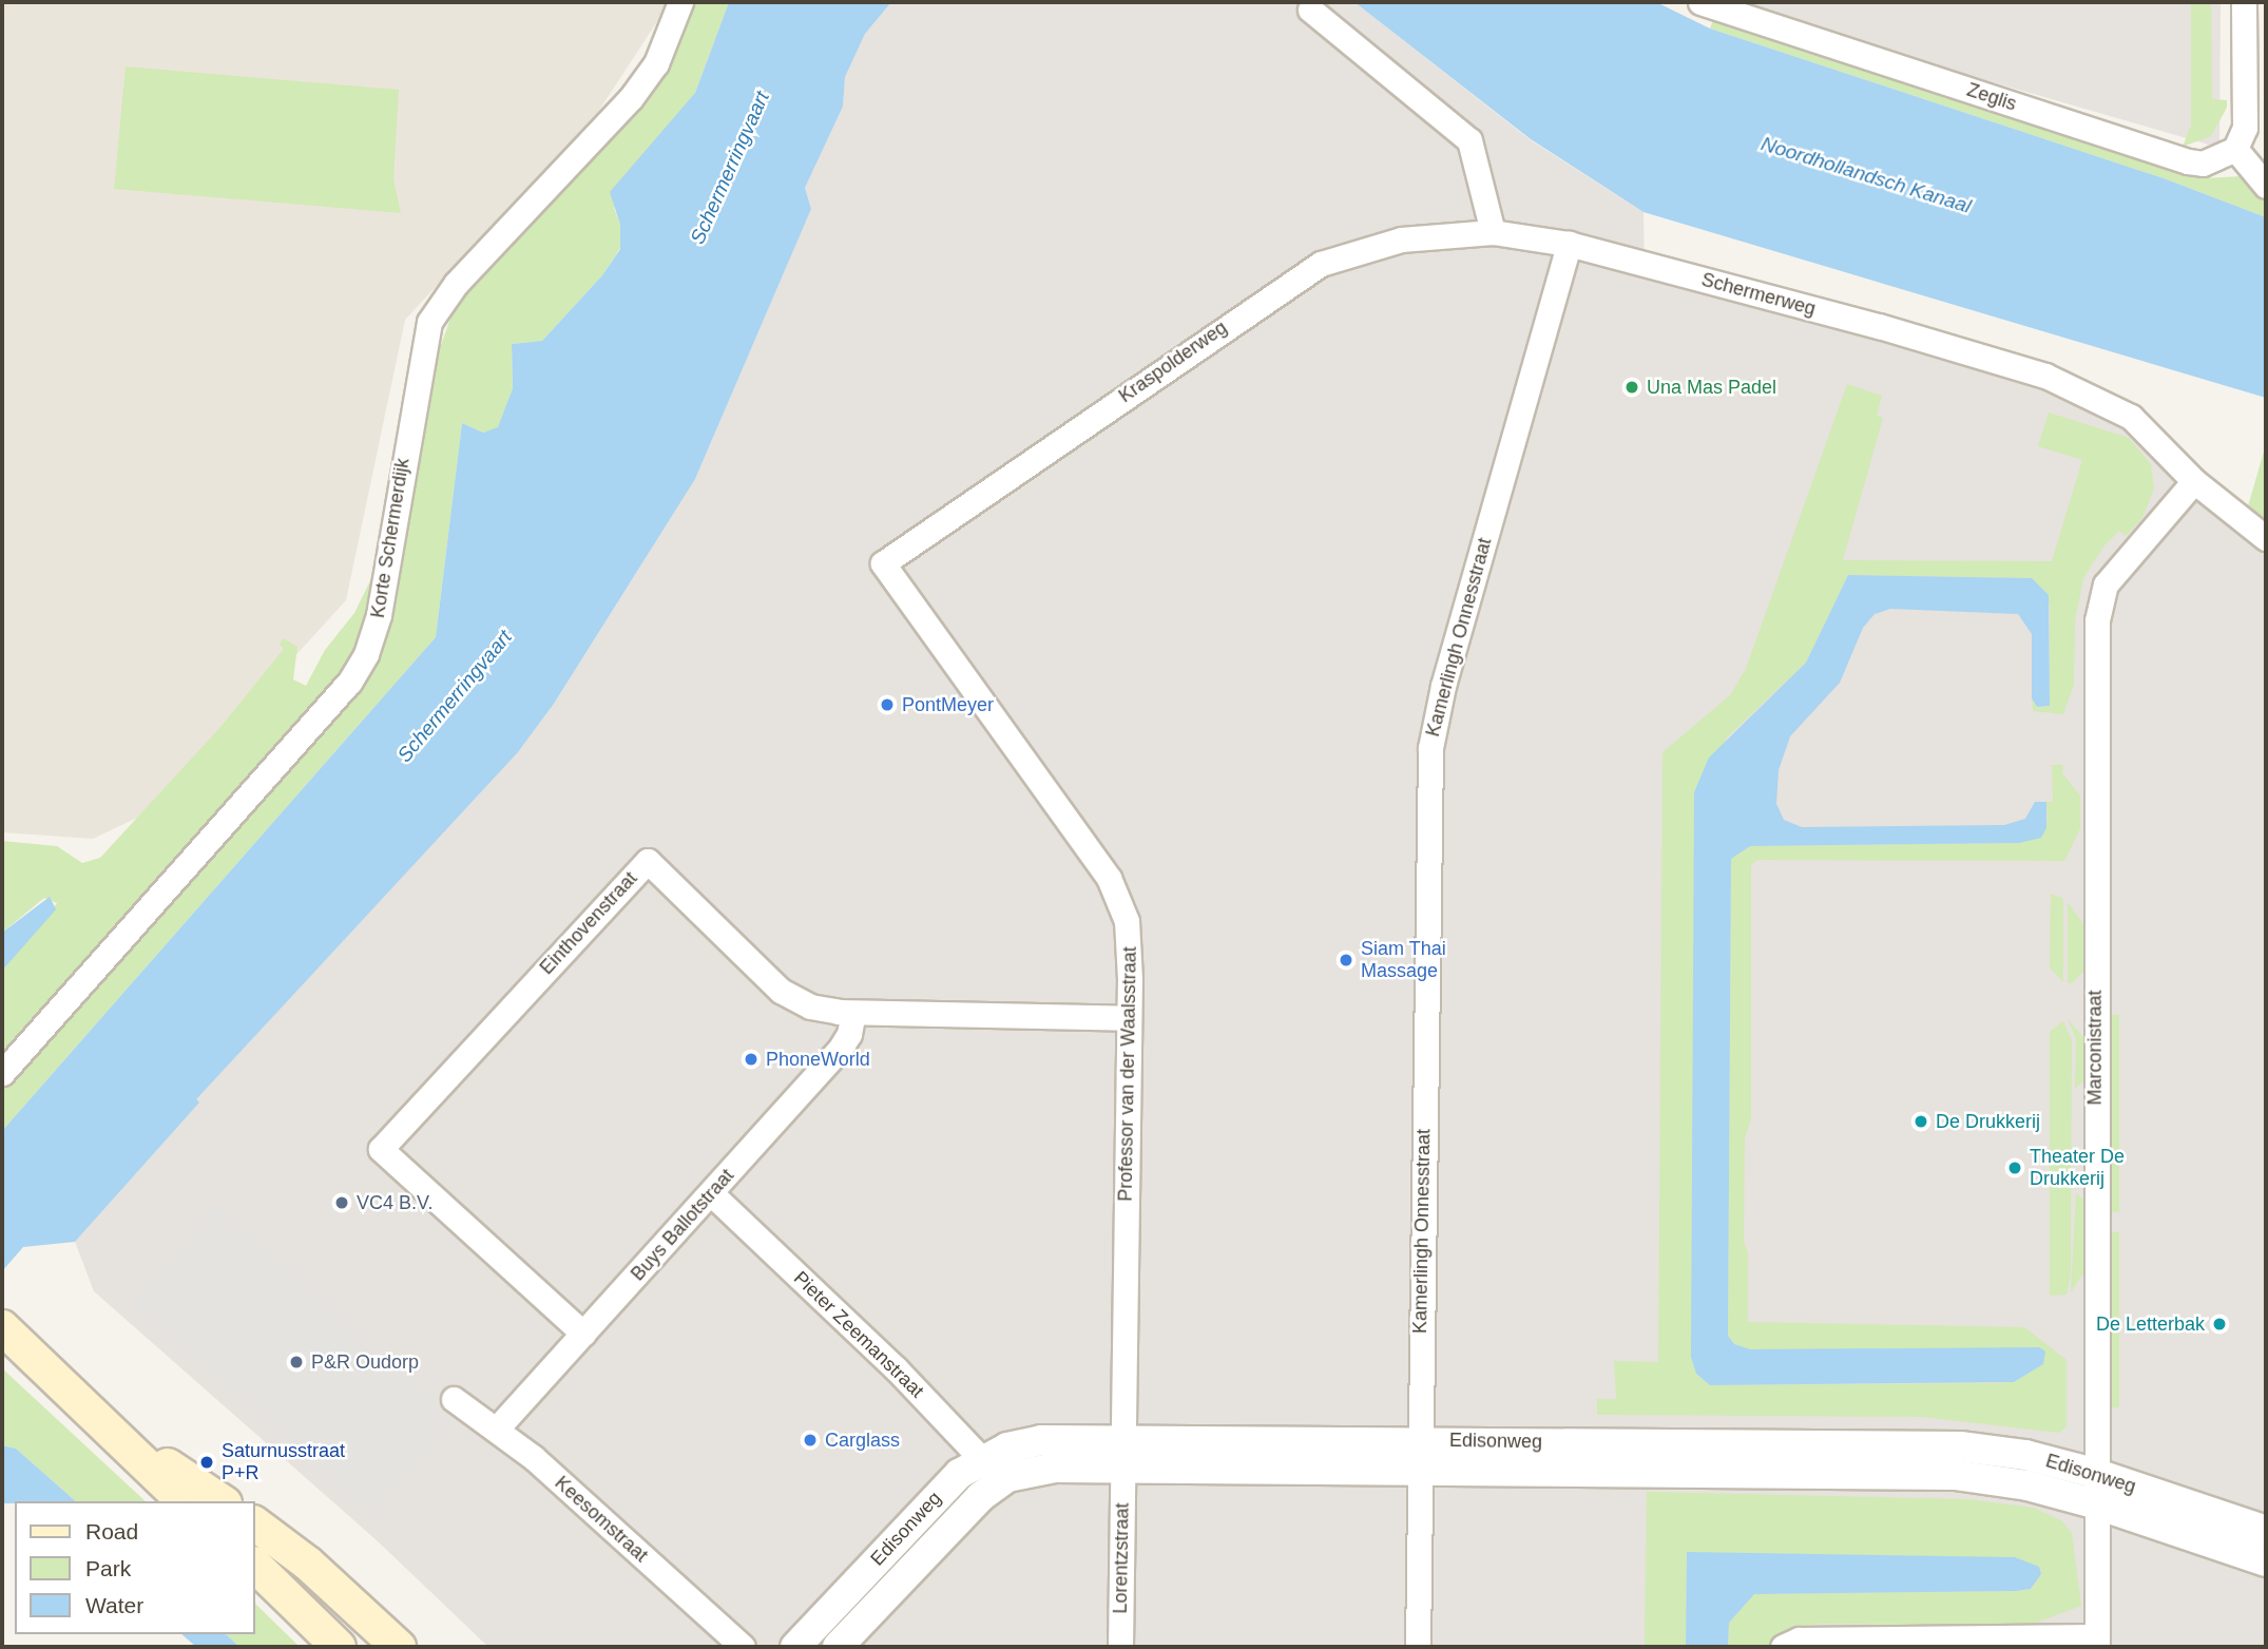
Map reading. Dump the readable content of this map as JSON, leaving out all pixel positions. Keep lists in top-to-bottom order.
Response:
{
  "streets": {
    "street": [
      "Zeglis",
      "Schermerweg",
      "Kraspolderweg",
      "Korte Schermerdijk",
      "Kamerlingh Onnesstraat",
      "Einthovenstraat",
      "Marconistraat",
      "Professor van der Waalsstraat",
      "Buys Ballotstraat",
      "Pieter Zeemanstraat",
      "Edisonweg",
      "Keesomstraat",
      "Lorentzstraat"
    ]
  },
  "crossings": [
    ["Schermerweg", "Kraspolderweg"],
    ["Schermerweg", "Kamerlingh Onnesstraat"],
    ["Schermerweg", "Marconistraat"],
    ["Kraspolderweg", "Professor van der Waalsstraat"],
    ["Kamerlingh Onnesstraat", "Edisonweg"],
    ["Einthovenstraat", "Professor van der Waalsstraat"],
    ["Einthovenstraat", "Buys Ballotstraat"],
    ["Marconistraat", "Edisonweg"],
    ["Professor van der Waalsstraat", "Edisonweg"],
    ["Professor van der Waalsstraat", "Lorentzstraat"],
    ["Buys Ballotstraat", "Pieter Zeemanstraat"],
    ["Buys Ballotstraat", "Keesomstraat"],
    ["Pieter Zeemanstraat", "Edisonweg"],
    ["Edisonweg", "Lorentzstraat"]
  ],
  "water": ["Schermerringvaart", "Noordhollandsch Kanaal"],
  "places": [
    "Una Mas Padel",
    "PontMeyer",
    "Siam Thai Massage",
    "PhoneWorld",
    "De Drukkerij",
    "Theater De Drukkerij",
    "VC4 B.V.",
    "De Letterbak",
    "P&R Oudorp",
    "Carglass",
    "Saturnusstraat P+R"
  ],
  "legend": ["Road", "Park", "Water"]
}
